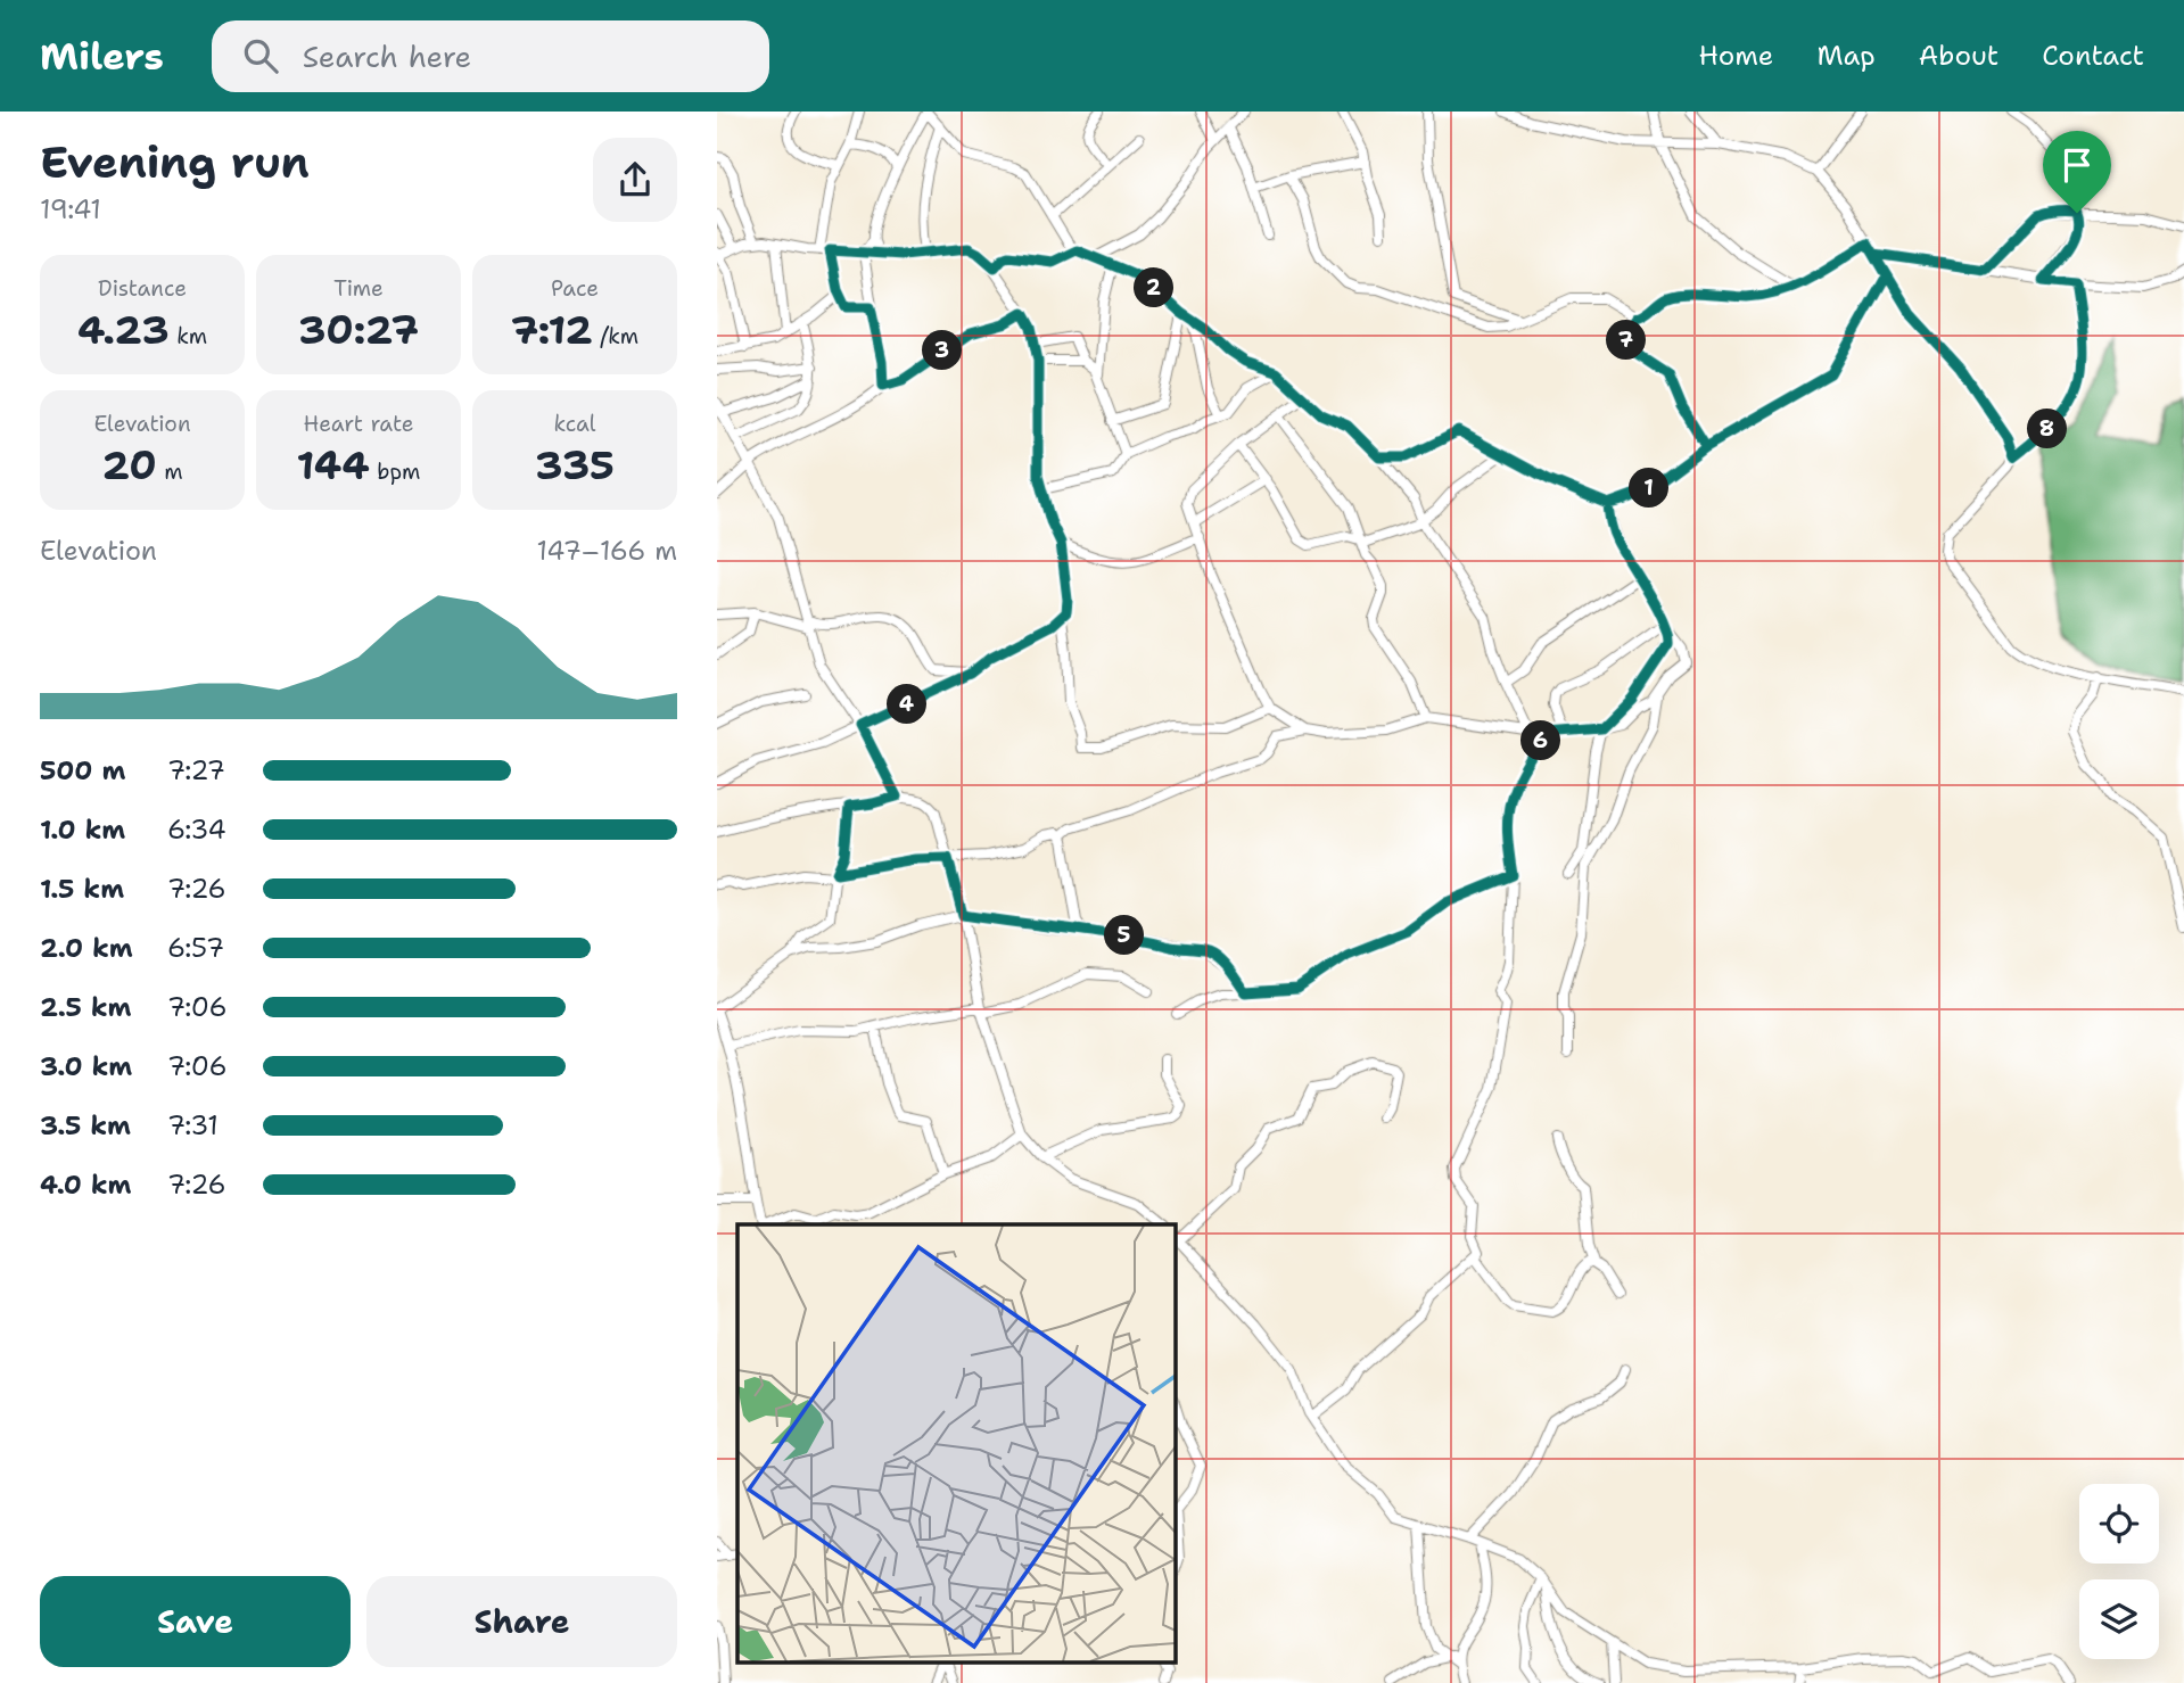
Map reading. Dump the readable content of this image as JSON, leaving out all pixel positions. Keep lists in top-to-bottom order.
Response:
{
  "page": {
    "header": "Milers",
    "search": "Search here",
    "nav": [
      "Home",
      "Map",
      "About",
      "Contact"
    ],
    "heading": ["Evening run", "19:41"],
    "stats": [
      ["Distance", "4.23 km"],
      ["Time", "30:27"],
      ["Pace", "7:12 /km"],
      ["Elevation", "20 m"],
      ["Heart rate", "144 bpm"],
      ["kcal", "335"]
    ],
    "pins": [
      "2",
      "7",
      "3",
      "8",
      "1",
      "4",
      "6",
      "5"
    ],
    "chart": ["Elevation", "147–166 m"],
    "list": [
      {
        "name": "500 m",
        "note": "7:27"
      },
      {
        "name": "1.0 km",
        "note": "6:34"
      },
      {
        "name": "1.5 km",
        "note": "7:26"
      },
      {
        "name": "2.0 km",
        "note": "6:57"
      },
      {
        "name": "2.5 km",
        "note": "7:06"
      },
      {
        "name": "3.0 km",
        "note": "7:06"
      },
      {
        "name": "3.5 km",
        "note": "7:31"
      },
      {
        "name": "4.0 km",
        "note": "7:26"
      }
    ],
    "buttons": ["Save", "Share"]
  }
}
